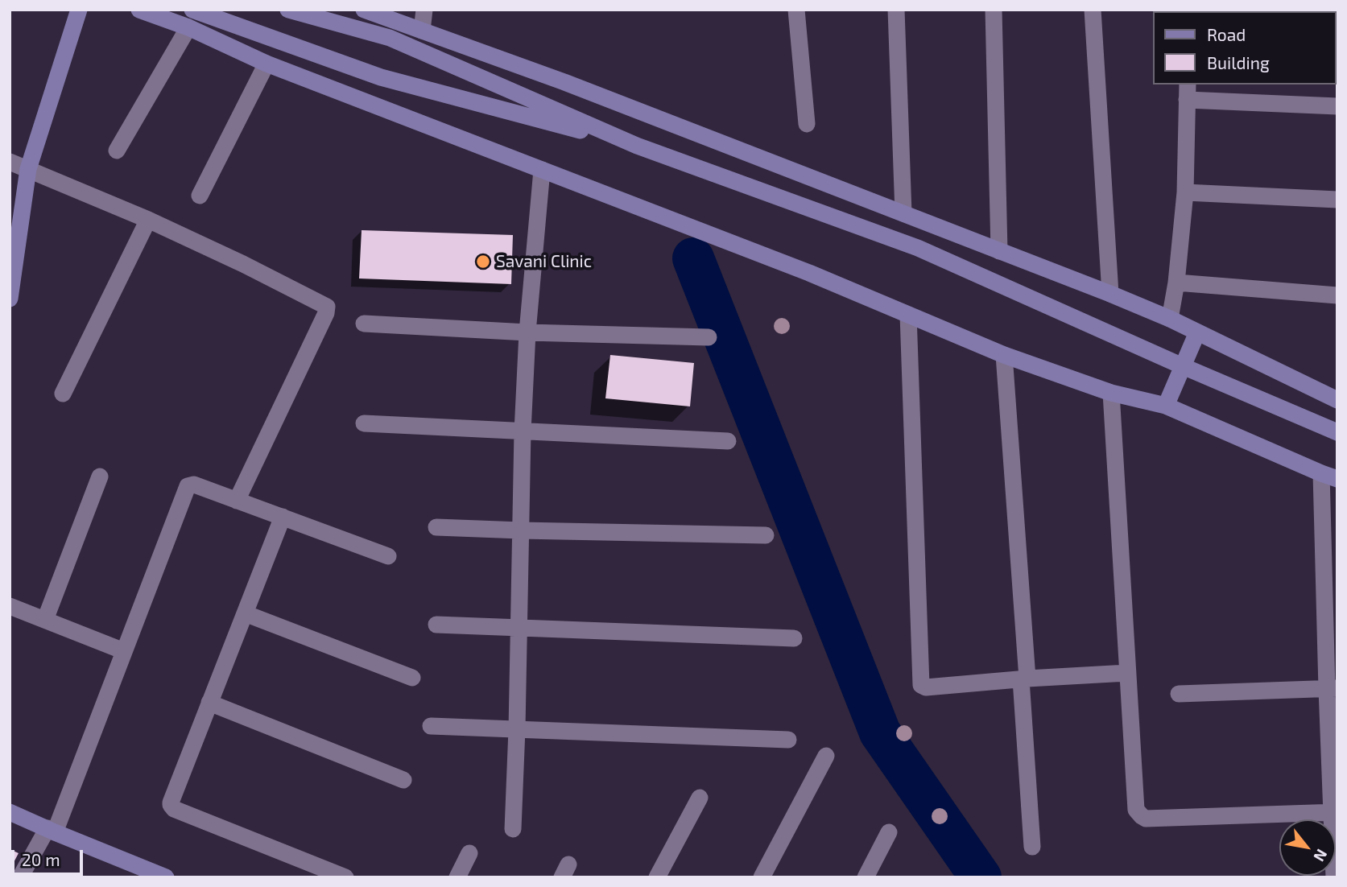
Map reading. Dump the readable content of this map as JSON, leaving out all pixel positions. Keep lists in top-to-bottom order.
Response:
{
  "places": ["Savani Clinic"],
  "legend": ["Road", "Building"],
  "scale_bar": "20 m",
  "north": "bottom right"
}
